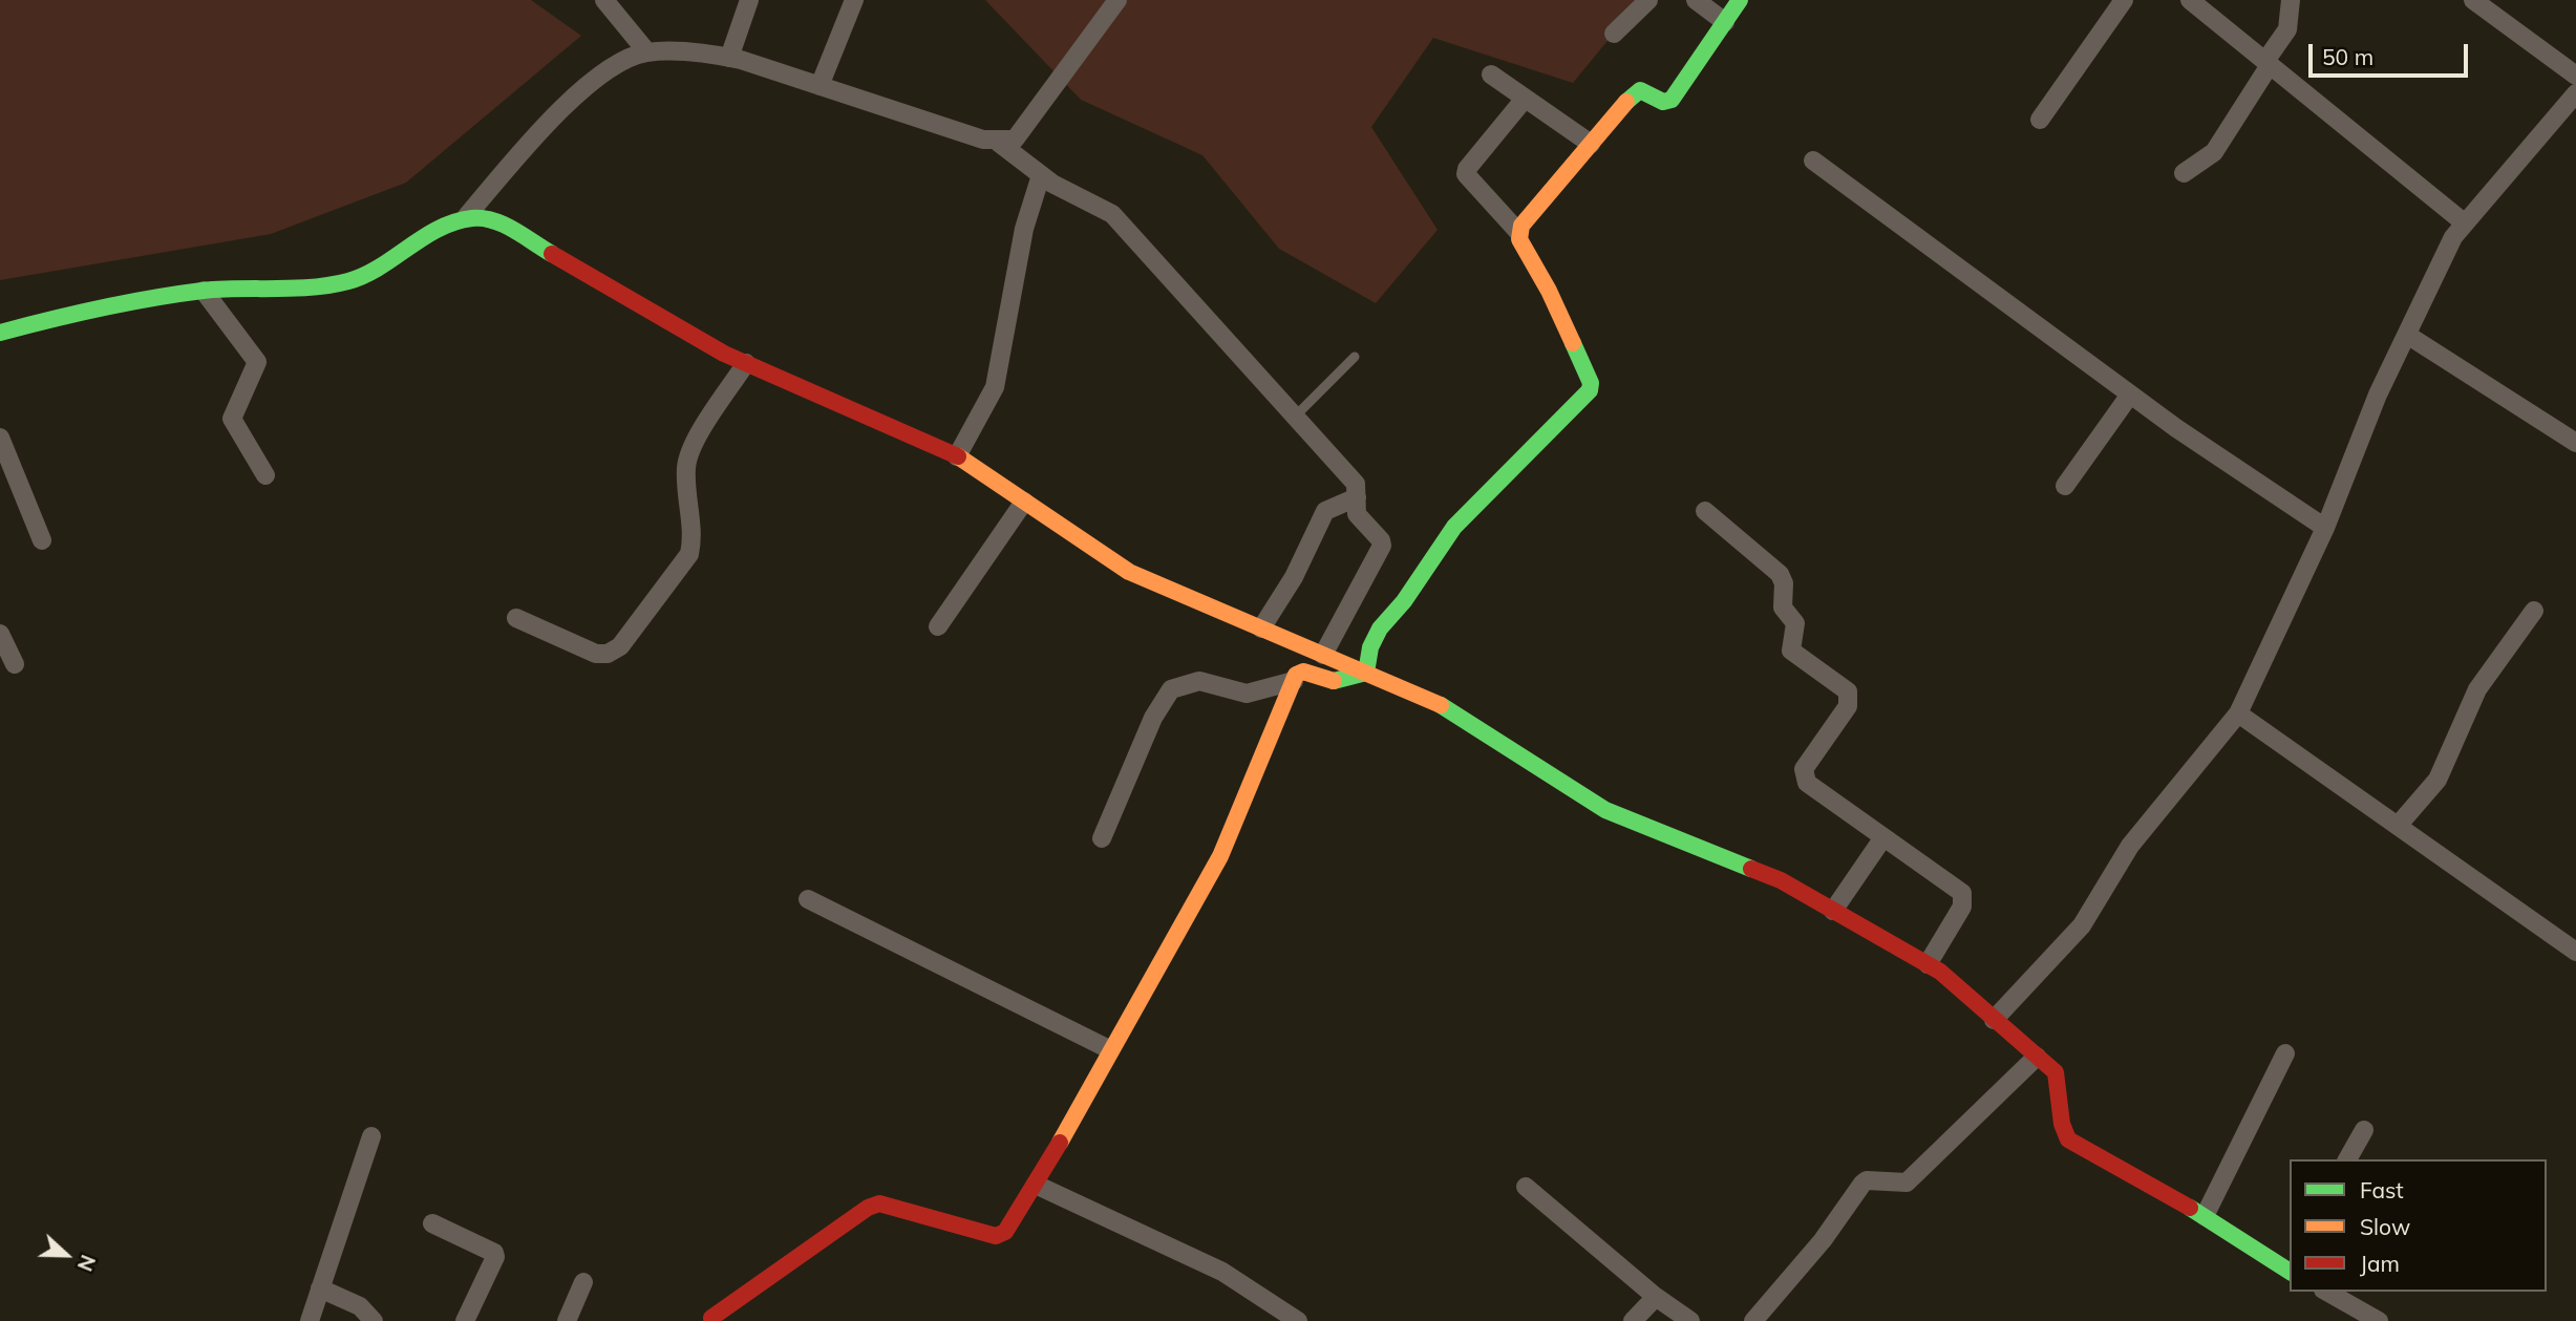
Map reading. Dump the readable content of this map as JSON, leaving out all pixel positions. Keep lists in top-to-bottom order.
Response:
{
  "legend": ["Fast", "Slow", "Jam"],
  "scale_bar": "50 m",
  "north": "right"
}
